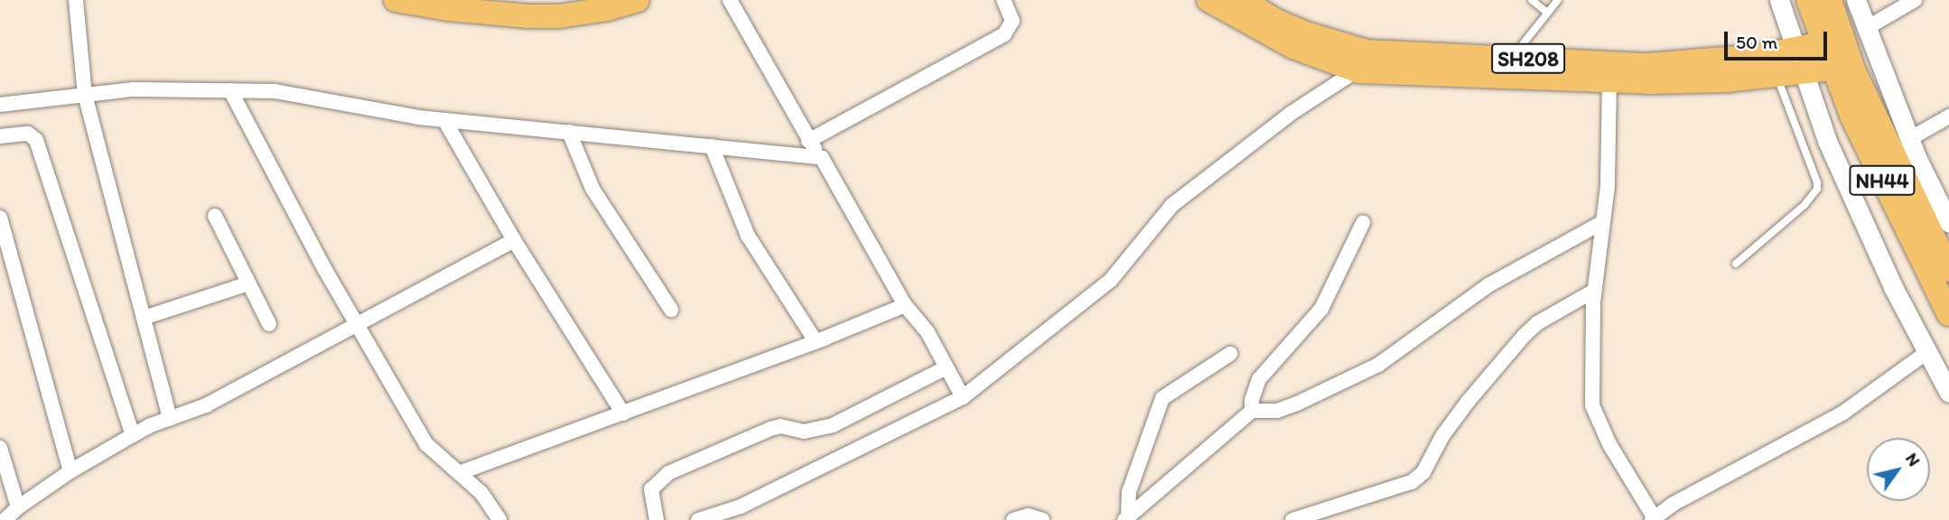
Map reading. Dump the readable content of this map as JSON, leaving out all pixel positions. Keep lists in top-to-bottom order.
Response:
{
  "streets": {
    "main road": ["SH208", "NH44"]
  },
  "crossings": [
    ["SH208", "NH44"]
  ],
  "scale_bar": "50 m",
  "north": "top right"
}
